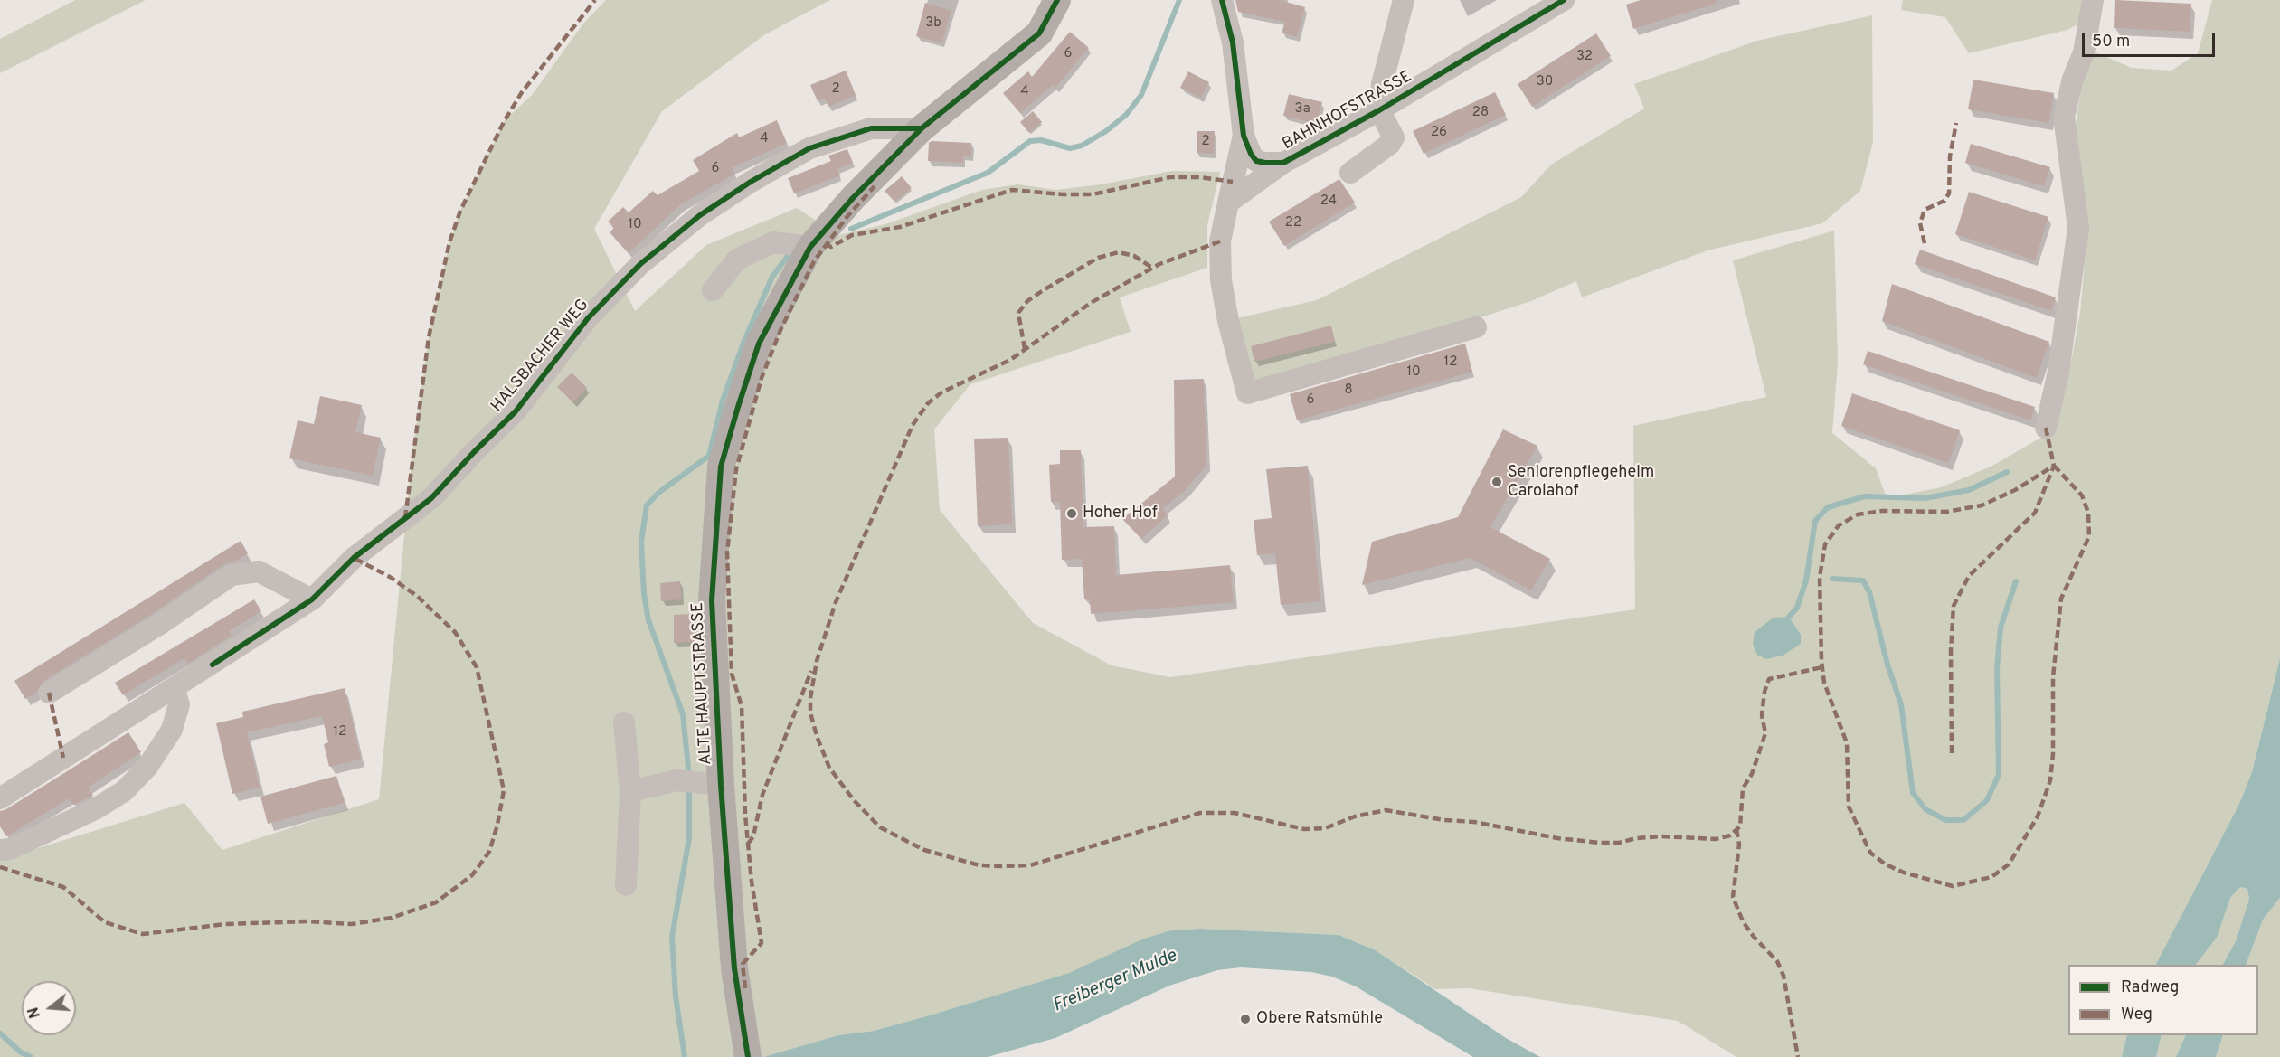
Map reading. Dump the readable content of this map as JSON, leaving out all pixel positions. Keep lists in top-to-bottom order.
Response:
{
  "streets": {
    "main road": ["ALTE HAUPTSTRASSE"],
    "street": ["BAHNHOFSTRASSE", "HALSBACHER WEG"]
  },
  "crossings": [
    ["HALSBACHER WEG", "ALTE HAUPTSTRASSE"]
  ],
  "water": ["Freiberger Mulde"],
  "places": ["Seniorenpflegeheim Carolahof", "Hoher Hof", "Obere Ratsmühle"],
  "house_numbers": [
    "3b",
    "6",
    "32",
    "30",
    "2",
    "4",
    "3a",
    "28",
    "26",
    "4",
    "2",
    "6",
    "24",
    "22",
    "10",
    "12",
    "10",
    "8",
    "6",
    "12"
  ],
  "legend": ["Radweg", "Weg"],
  "scale_bar": "50 m",
  "north": "left"
}
